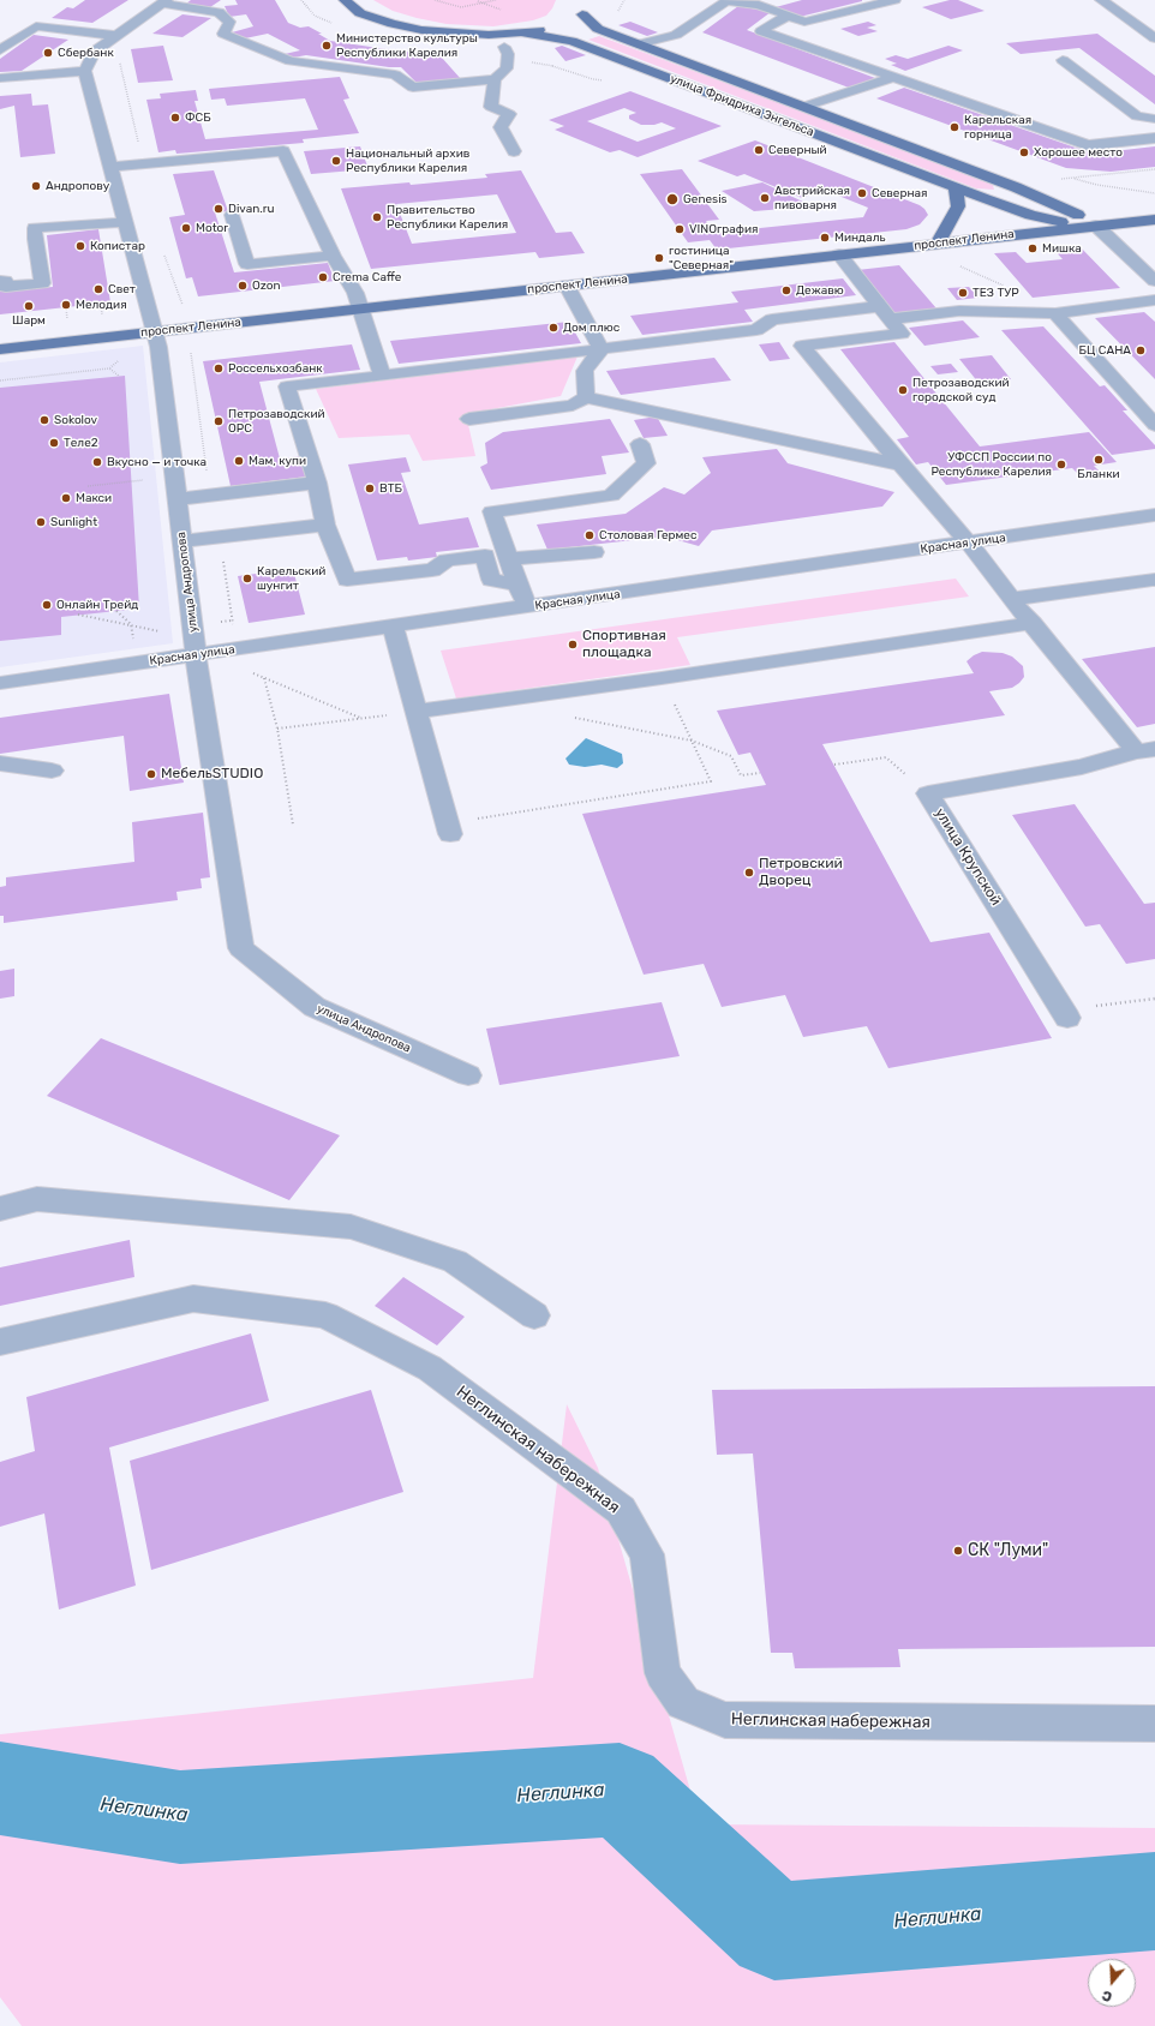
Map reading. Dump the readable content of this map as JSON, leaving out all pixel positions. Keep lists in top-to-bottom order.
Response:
{
  "streets": {
    "main road": ["улица Фридриха Энгельса", "проспект Ленина"],
    "street": [
      "Красная улица",
      "улица Андропова",
      "улица Крупской",
      "Неглинская набережная"
    ]
  },
  "crossings": [
    ["улица Фридриха Энгельса", "проспект Ленина"],
    ["проспект Ленина", "улица Андропова"],
    ["Красная улица", "улица Андропова"]
  ],
  "water": ["Неглинка"],
  "places": [
    "Министерство культуры Республики Карелия",
    "Сбербанк",
    "ФСБ",
    "Карельская горница",
    "Северный",
    "Хорошее место",
    "Национальный архив Республики Карелия",
    "Андропову",
    "Северная",
    "Австрийская пивоварня",
    "Genesis",
    "Divan.ru",
    "Правительство Республики Карелия",
    "Motor",
    "VINOграфия",
    "Миндаль",
    "Копистар",
    "Мишка",
    "гостиница \"Северная\"",
    "Crema Caffe",
    "Ozon",
    "Свет",
    "Дежавю",
    "ТЕЗ ТУР",
    "Мелодия",
    "Шарм",
    "Дом плюс",
    "БЦ САНА",
    "Россельхозбанк",
    "Петрозаводский городской суд",
    "Sokolov",
    "Петрозаводский ОРС",
    "Теле2",
    "Бланки",
    "Мам, купи",
    "Вкусно — и точка",
    "УФССП России по Республике Карелия",
    "ВТБ",
    "Макси",
    "Sunlight",
    "Столовая Гермес",
    "Карельский шунгит",
    "Онлайн Трейд",
    "Спортивная площадка",
    "МебельSTUDIO",
    "Петровский Дворец",
    "СК \"Луми\""
  ],
  "north": "bottom"
}
